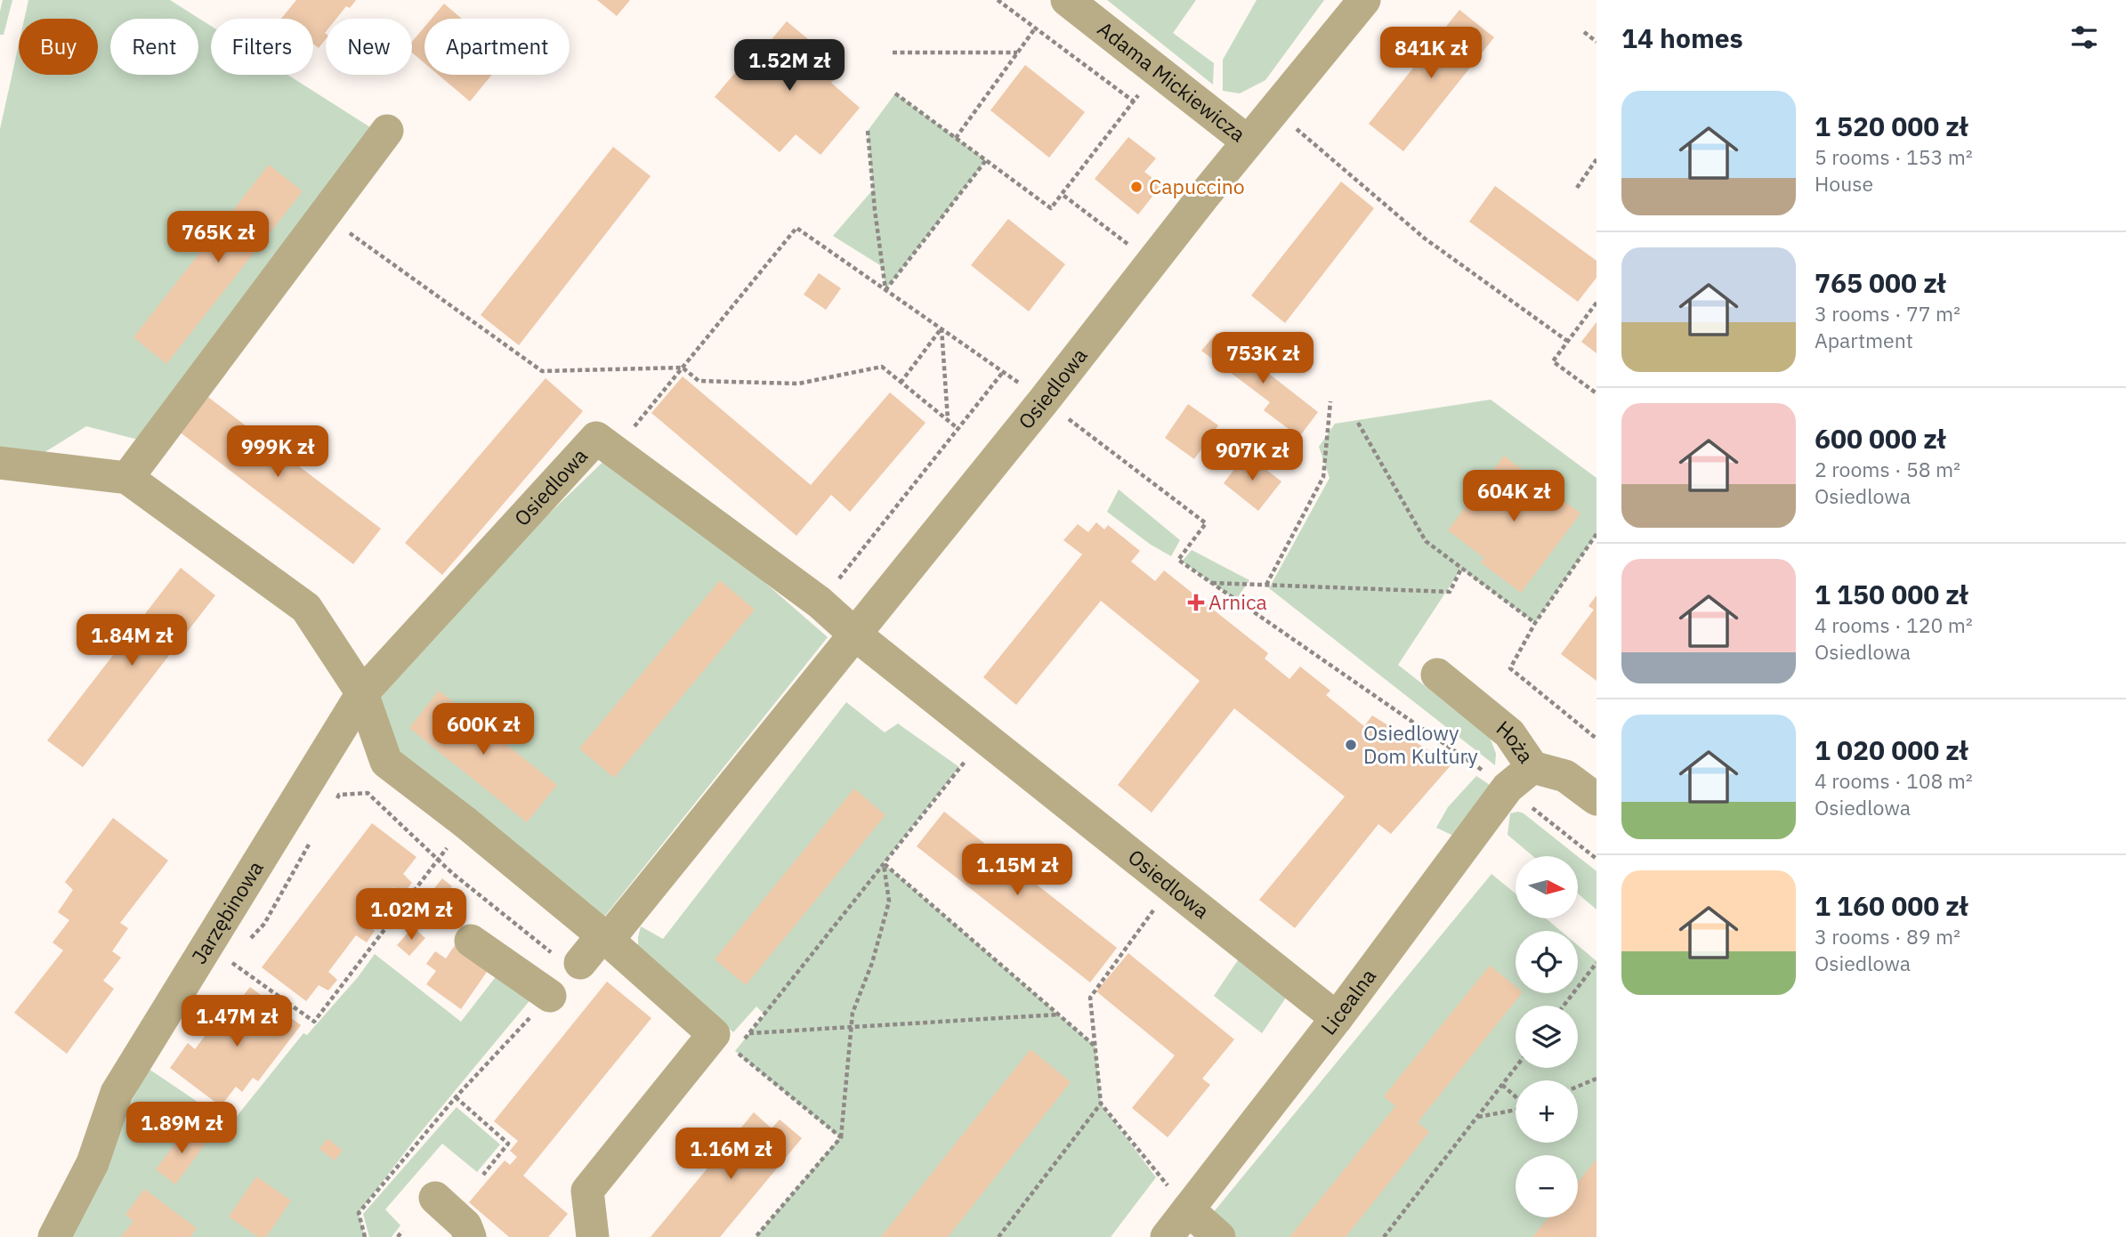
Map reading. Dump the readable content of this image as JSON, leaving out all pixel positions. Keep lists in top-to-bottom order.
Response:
{
  "streets": {
    "street": [
      "Adama Mickiewicza",
      "Osiedlowa",
      "Hoża",
      "Jarzębinowa",
      "Licealna"
    ]
  },
  "crossings": [
    ["Adama Mickiewicza", "Osiedlowa"],
    ["Osiedlowa", "Jarzębinowa"],
    ["Osiedlowa", "Licealna"],
    ["Hoża", "Licealna"]
  ],
  "places": {
    "other": ["Capuccino", "Osiedlowy Dom Kultury"],
    "health": ["Arnica"]
  },
  "north": "right",
  "page": {
    "heading": "14 homes",
    "chip": [
      "Buy",
      "Rent",
      "Filters",
      "New",
      "Apartment"
    ],
    "price": [
      "841K zł",
      "1.52M zł",
      "765K zł",
      "753K zł",
      "999K zł",
      "907K zł",
      "604K zł",
      "1.84M zł",
      "600K zł",
      "1.15M zł",
      "1.02M zł",
      "1.47M zł",
      "1.89M zł",
      "1.16M zł"
    ],
    "list": [
      {
        "name": "1 520 000 zł",
        "note": "5 rooms · 153 m² · House"
      },
      {
        "name": "765 000 zł",
        "note": "3 rooms · 77 m² · Apartment"
      },
      {
        "name": "600 000 zł",
        "note": "2 rooms · 58 m² · Osiedlowa"
      },
      {
        "name": "1 150 000 zł",
        "note": "4 rooms · 120 m² · Osiedlowa"
      },
      {
        "name": "1 020 000 zł",
        "note": "4 rooms · 108 m² · Osiedlowa"
      },
      {
        "name": "1 160 000 zł",
        "note": "3 rooms · 89 m² · Osiedlowa"
      }
    ],
    "map_buttons": ["+", "−"]
  }
}
